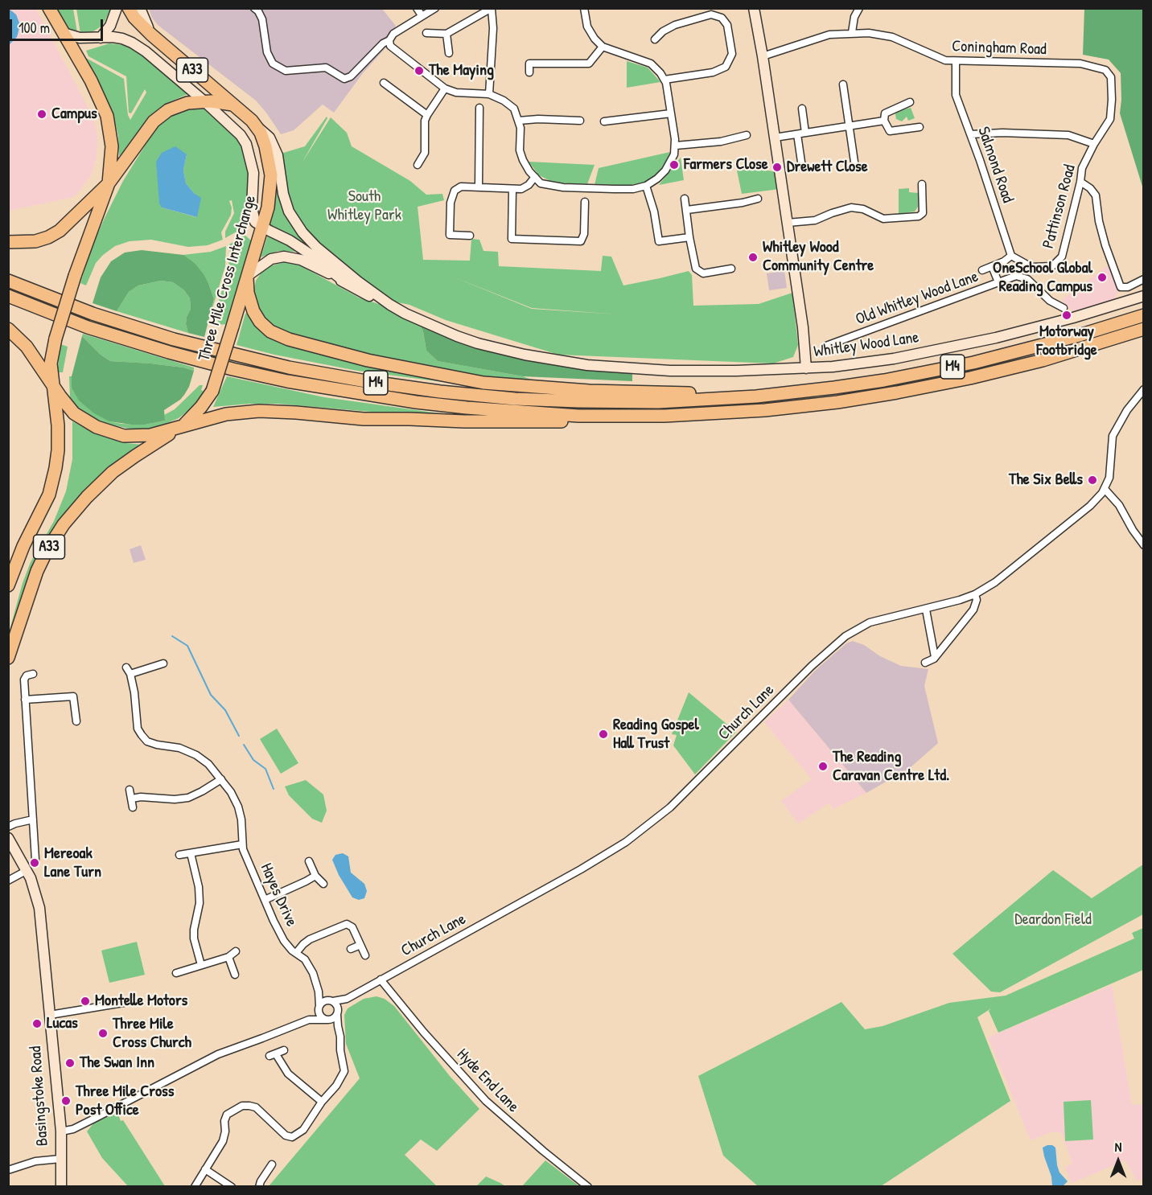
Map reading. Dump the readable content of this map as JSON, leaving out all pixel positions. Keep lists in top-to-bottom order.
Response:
{
  "streets": {
    "highway": ["A33", "Three Mile Cross Interchange", "M4"],
    "main road": ["Whitley Wood Lane", "Basingstoke Road"],
    "street": [
      "Coningham Road",
      "Salmond Road",
      "Pattinson Road",
      "Old Whitley Wood Lane",
      "Church Lane",
      "Hayes Drive",
      "Hyde End Lane"
    ]
  },
  "crossings": [
    ["Coningham Road", "Salmond Road"],
    ["Coningham Road", "Pattinson Road"],
    ["Coningham Road", "Whitley Wood Lane"],
    ["A33", "Three Mile Cross Interchange"],
    ["A33", "M4"],
    ["Salmond Road", "Pattinson Road"],
    ["Three Mile Cross Interchange", "M4"],
    ["Church Lane", "Hayes Drive"],
    ["Church Lane", "Hyde End Lane"]
  ],
  "parks": ["South Whitley Park", "Deardon Field"],
  "places": [
    "The Maying",
    "Campus",
    "Farmers Close",
    "Drewett Close",
    "Whitley Wood Community Centre",
    "OneSchool Global Reading Campus",
    "Motorway Footbridge",
    "The Six Bells",
    "Reading Gospel Hall Trust",
    "The Reading Caravan Centre Ltd.",
    "Mereoak Lane Turn",
    "Montelle Motors",
    "Lucas",
    "Three Mile Cross Church",
    "The Swan Inn",
    "Three Mile Cross Post Office"
  ],
  "scale_bar": "100 m",
  "north": "top"
}
